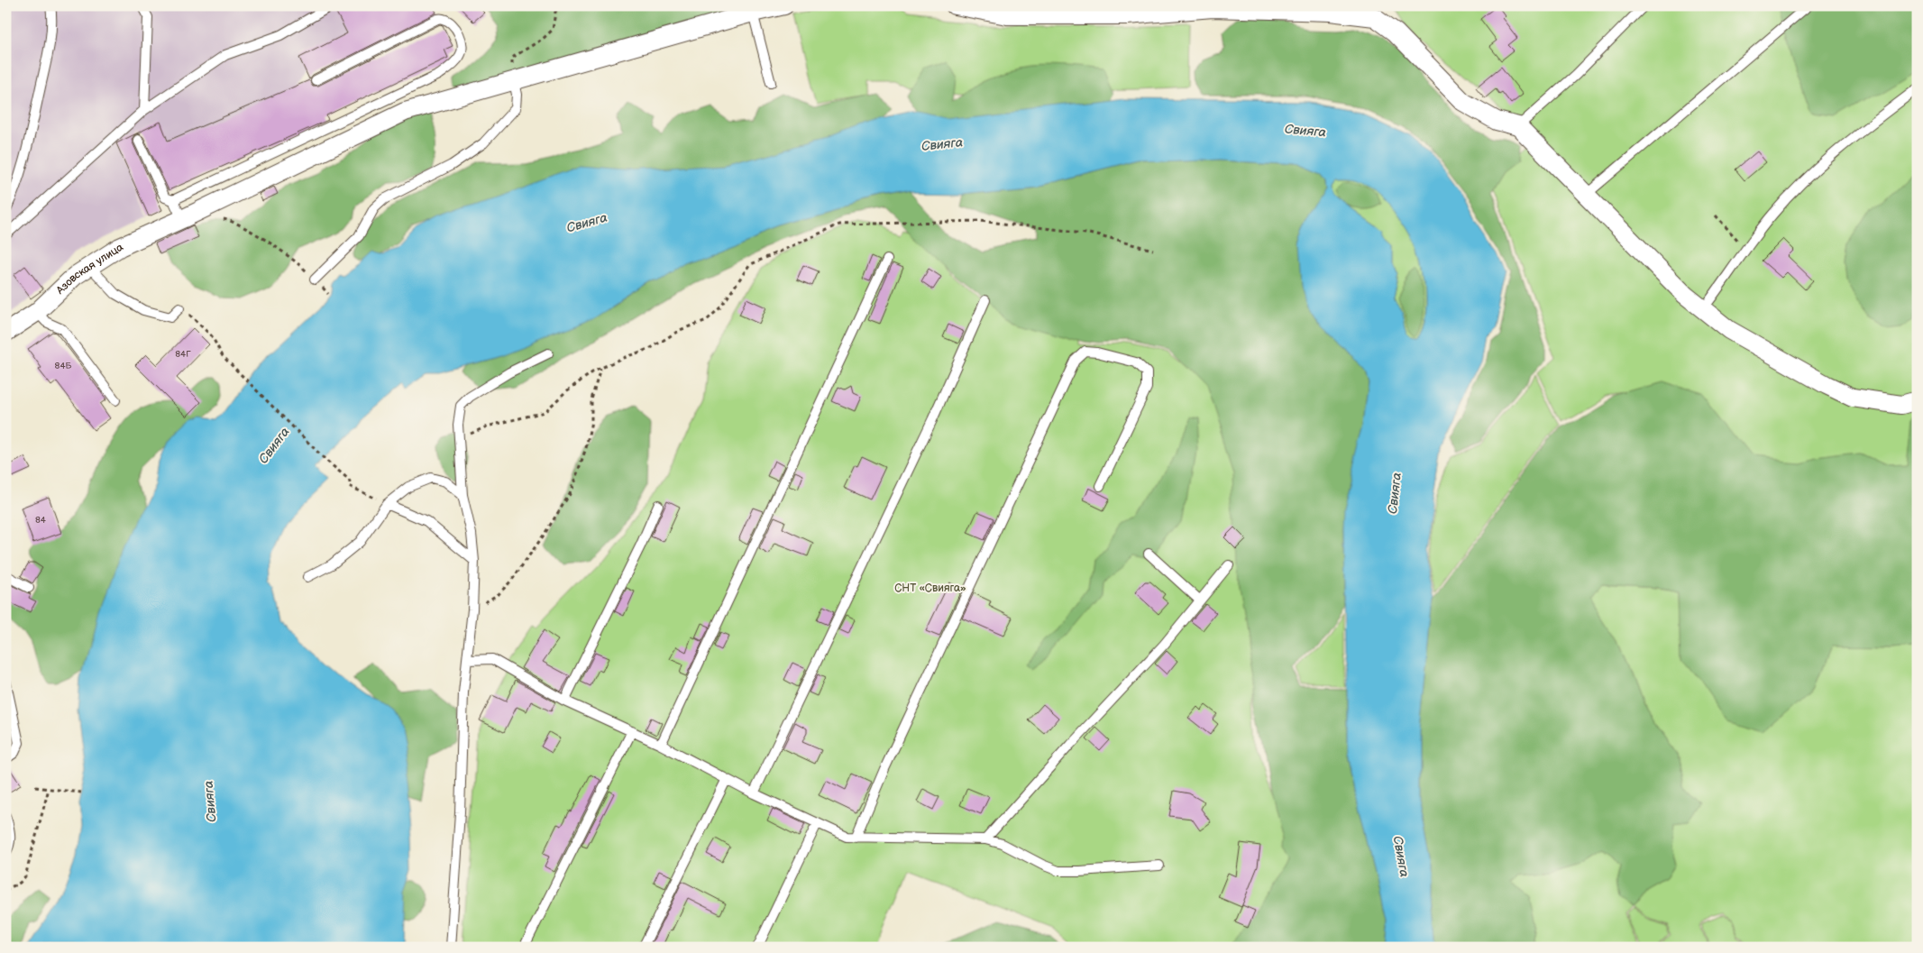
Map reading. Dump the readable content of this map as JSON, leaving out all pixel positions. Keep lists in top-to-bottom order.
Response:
{
  "streets": {
    "street": ["Азовская улица"]
  },
  "water": ["Свияга"],
  "parks": ["СНТ «Свияга»"],
  "house_numbers": ["84Г", "84Б", "84"]
}
